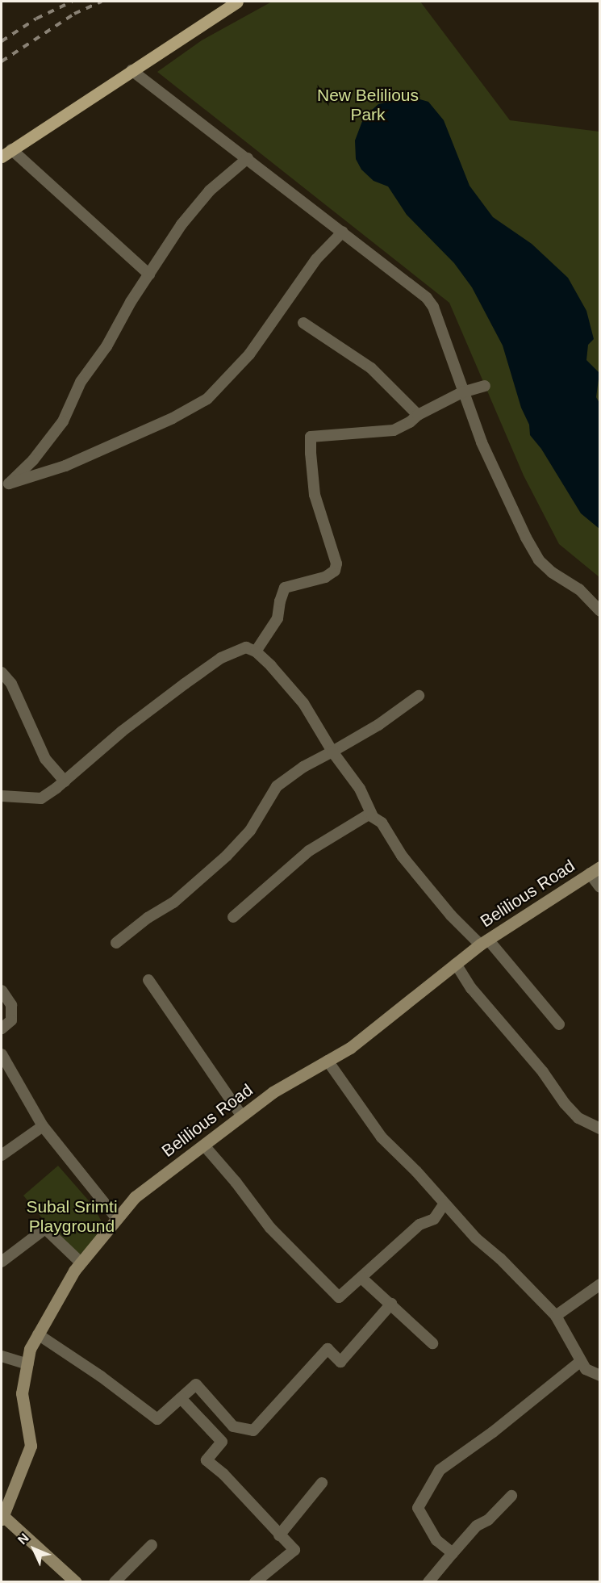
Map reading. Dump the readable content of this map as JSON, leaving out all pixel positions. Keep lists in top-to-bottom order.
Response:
{
  "streets": {
    "main road": ["Belilious Road"]
  },
  "parks": ["New Belilious Park", "Subal Srimti Playground"],
  "north": "top left"
}
